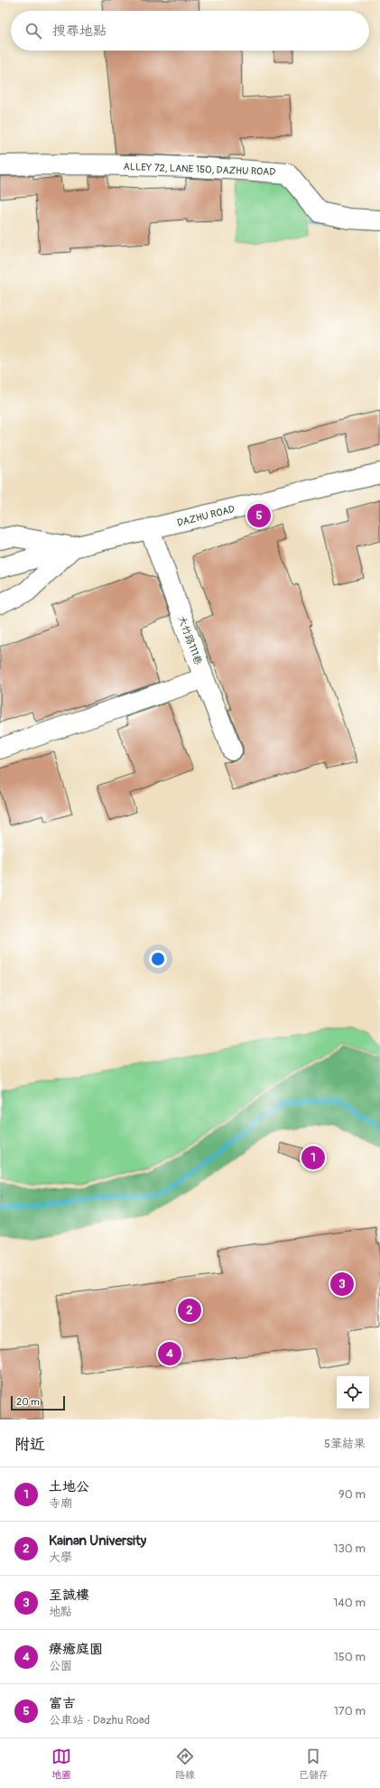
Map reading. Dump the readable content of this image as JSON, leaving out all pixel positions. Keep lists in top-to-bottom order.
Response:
{
  "streets": {
    "main road": ["ALLEY 72, LANE 150, DAZHU ROAD", "DAZHU ROAD", "大竹路111巷"]
  },
  "crossings": [
    ["DAZHU ROAD", "大竹路111巷"]
  ],
  "scale_bar": "20 m",
  "page": {
    "search": "搜尋地點",
    "pins": [
      "5",
      "1",
      "3",
      "2",
      "4"
    ],
    "scale": "20 m",
    "heading": ["附近", "5筆結果"],
    "list": [
      {
        "mark": "1",
        "name": "土地公",
        "note": "寺廟",
        "value": "90 m"
      },
      {
        "mark": "2",
        "name": "Kainan University",
        "note": "大學",
        "value": "130 m"
      },
      {
        "mark": "3",
        "name": "至誠樓",
        "note": "地點",
        "value": "140 m"
      },
      {
        "mark": "4",
        "name": "療癒庭園",
        "note": "公園",
        "value": "150 m"
      },
      {
        "mark": "5",
        "name": "富吉",
        "note": "公車站 · Dazhu Road",
        "value": "170 m"
      }
    ],
    "nav": ["地圖", "路線", "已儲存"]
  }
}
